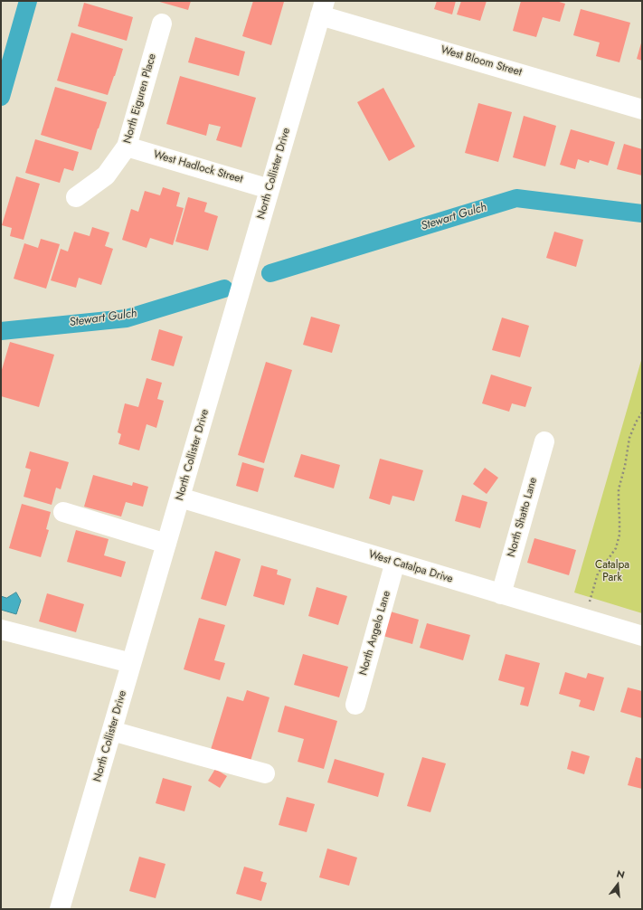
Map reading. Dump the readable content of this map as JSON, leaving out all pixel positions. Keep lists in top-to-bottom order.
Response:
{
  "streets": {
    "street": [
      "West Bloom Street",
      "North Eiguren Place",
      "West Hadlock Street",
      "North Collister Drive",
      "North Shatto Lane",
      "West Catalpa Drive",
      "North Angelo Lane"
    ]
  },
  "crossings": [
    ["West Bloom Street", "North Collister Drive"],
    ["North Eiguren Place", "West Hadlock Street"],
    ["West Hadlock Street", "North Collister Drive"],
    ["North Collister Drive", "West Catalpa Drive"],
    ["North Shatto Lane", "West Catalpa Drive"],
    ["West Catalpa Drive", "North Angelo Lane"]
  ],
  "water": ["Stewart Gulch"],
  "parks": ["Catalpa Park"],
  "north": "top"
}
